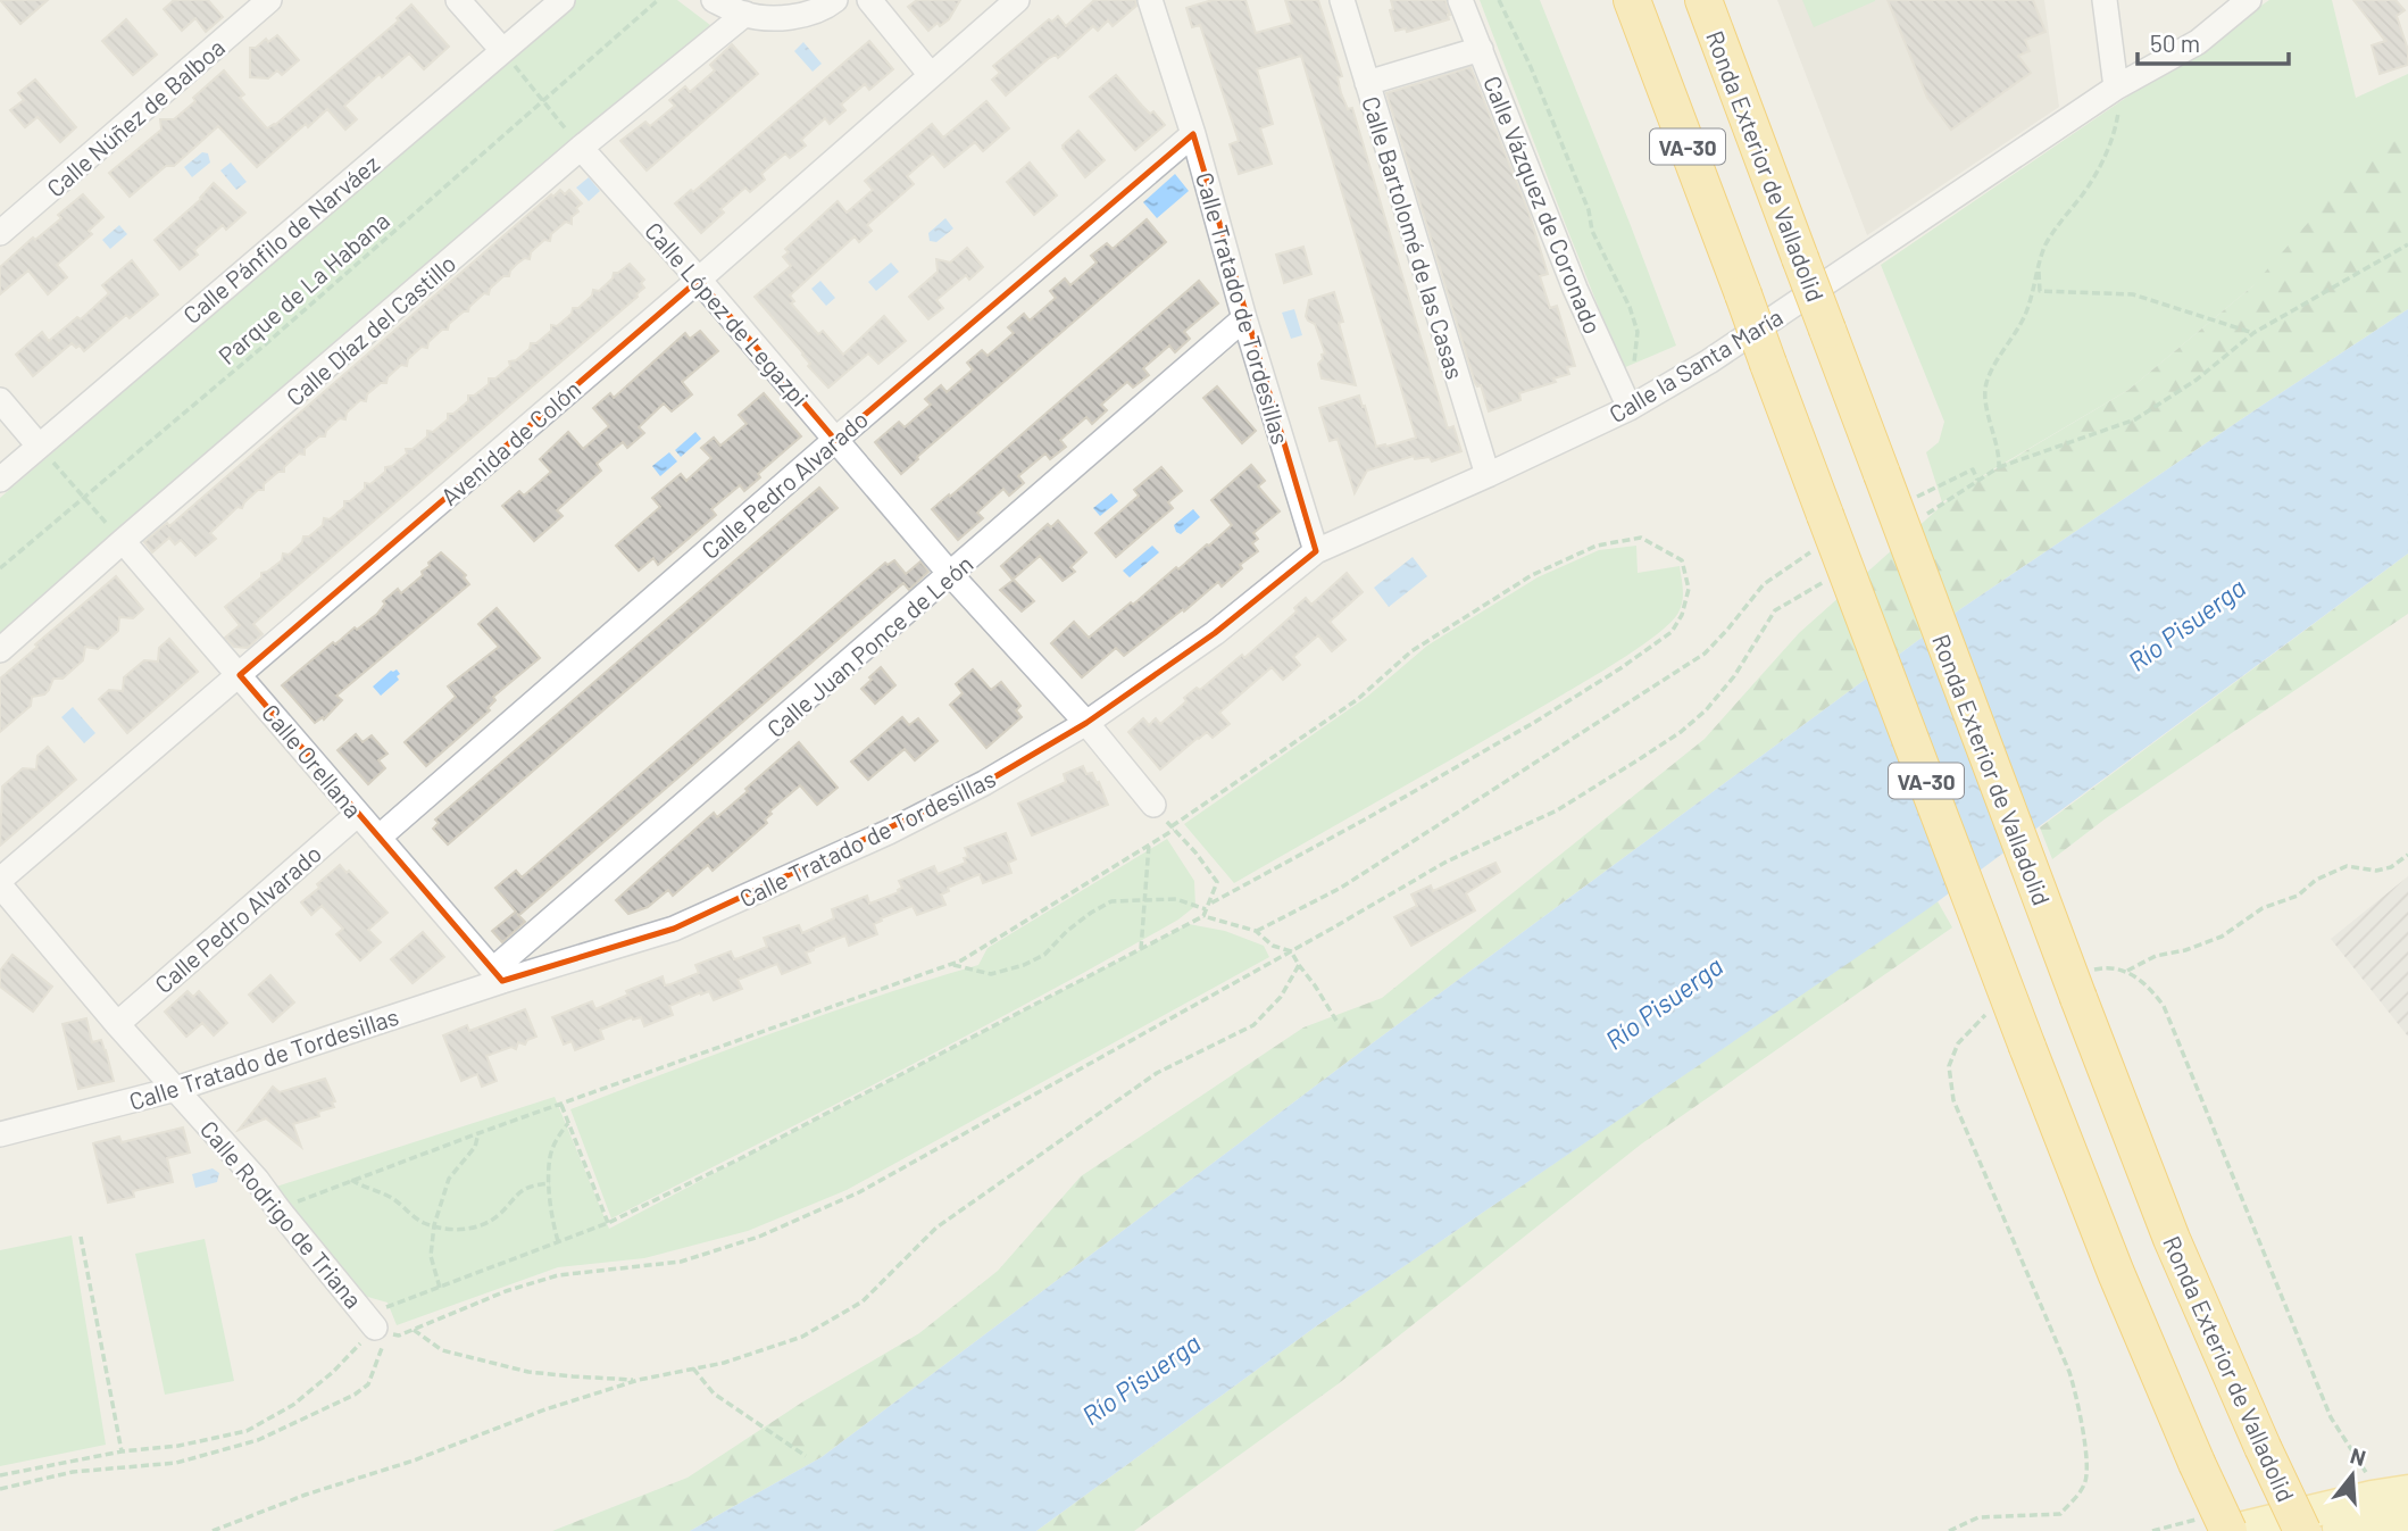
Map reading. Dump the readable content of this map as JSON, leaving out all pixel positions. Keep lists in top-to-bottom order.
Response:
{
  "streets": {
    "highway": ["VA-30", "Ronda Exterior de Valladolid"],
    "street": [
      "Calle Núñez de Balboa",
      "Calle Vázquez de Coronado",
      "Calle Bartolomé de las Casas",
      "Calle Pánfilo de Narváez",
      "Calle Tratado de Tordesillas",
      "Calle López de Legazpi",
      "Calle Díaz del Castillo",
      "Calle la Santa María",
      "Avenida de Colón",
      "Calle Pedro Alvarado",
      "Calle Juan Ponce de León",
      "Calle Orellana",
      "Calle Rodrigo de Triana"
    ],
    "path": ["Parque de La Habana"]
  },
  "crossings": [
    ["Calle Vázquez de Coronado", "Calle la Santa María"],
    ["Calle Bartolomé de las Casas", "Calle la Santa María"],
    ["Calle Tratado de Tordesillas", "Calle López de Legazpi"],
    ["Calle Tratado de Tordesillas", "Calle la Santa María"],
    ["Calle Tratado de Tordesillas", "Calle Pedro Alvarado"],
    ["Calle Tratado de Tordesillas", "Calle Juan Ponce de León"],
    ["Calle Tratado de Tordesillas", "Calle Orellana"],
    ["Calle Tratado de Tordesillas", "Calle Rodrigo de Triana"],
    ["Calle López de Legazpi", "Calle Díaz del Castillo"],
    ["Calle López de Legazpi", "Avenida de Colón"],
    ["Calle López de Legazpi", "Calle Pedro Alvarado"],
    ["Calle López de Legazpi", "Calle Juan Ponce de León"],
    ["Calle Díaz del Castillo", "Calle Orellana"],
    ["Avenida de Colón", "Calle Orellana"],
    ["Avenida de Colón", "Calle Rodrigo de Triana"],
    ["Calle Pedro Alvarado", "Calle Orellana"],
    ["Calle Pedro Alvarado", "Calle Rodrigo de Triana"],
    ["Calle Juan Ponce de León", "Calle Orellana"]
  ],
  "water": ["Río Pisuerga"],
  "scale_bar": "50 m",
  "north": "top"
}
